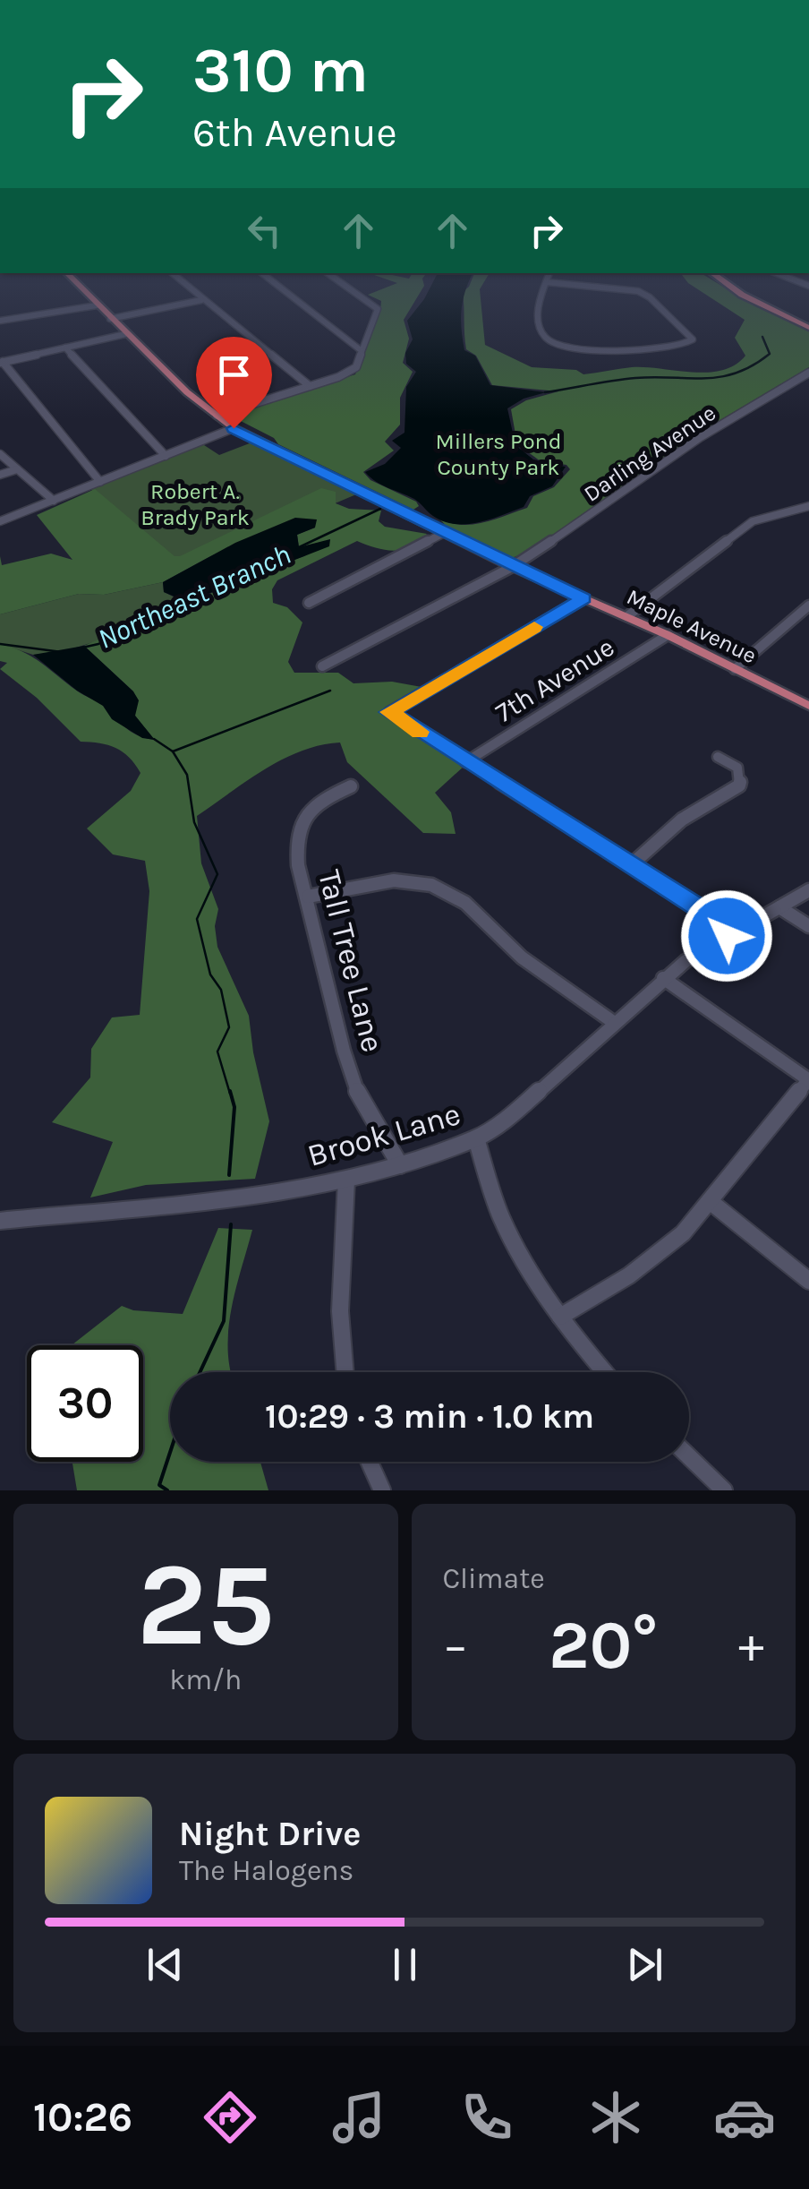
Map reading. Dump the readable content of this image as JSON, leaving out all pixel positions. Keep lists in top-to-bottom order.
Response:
{
  "streets": {
    "main road": ["Maple Avenue"],
    "street": [
      "Darling Avenue",
      "7th Avenue",
      "Tall Tree Lane",
      "Brook Lane"
    ]
  },
  "crossings": [
    ["Darling Avenue", "Maple Avenue"],
    ["Maple Avenue", "7th Avenue"],
    ["Tall Tree Lane", "Brook Lane"]
  ],
  "water": ["Northeast Branch"],
  "parks": ["Millers Pond County Park", "Robert A. Brady Park"],
  "page": {
    "turn": ["310 m", "6th Avenue"],
    "limit": "30",
    "trip": "10:29 · 3 min · 1.0 km",
    "tile": [
      ["25", "km/h"],
      "Climate"
    ],
    "heat": ["−", "20°", "+"],
    "song": ["Night Drive", "The Halogens"],
    "tabs": "10:26"
  }
}
